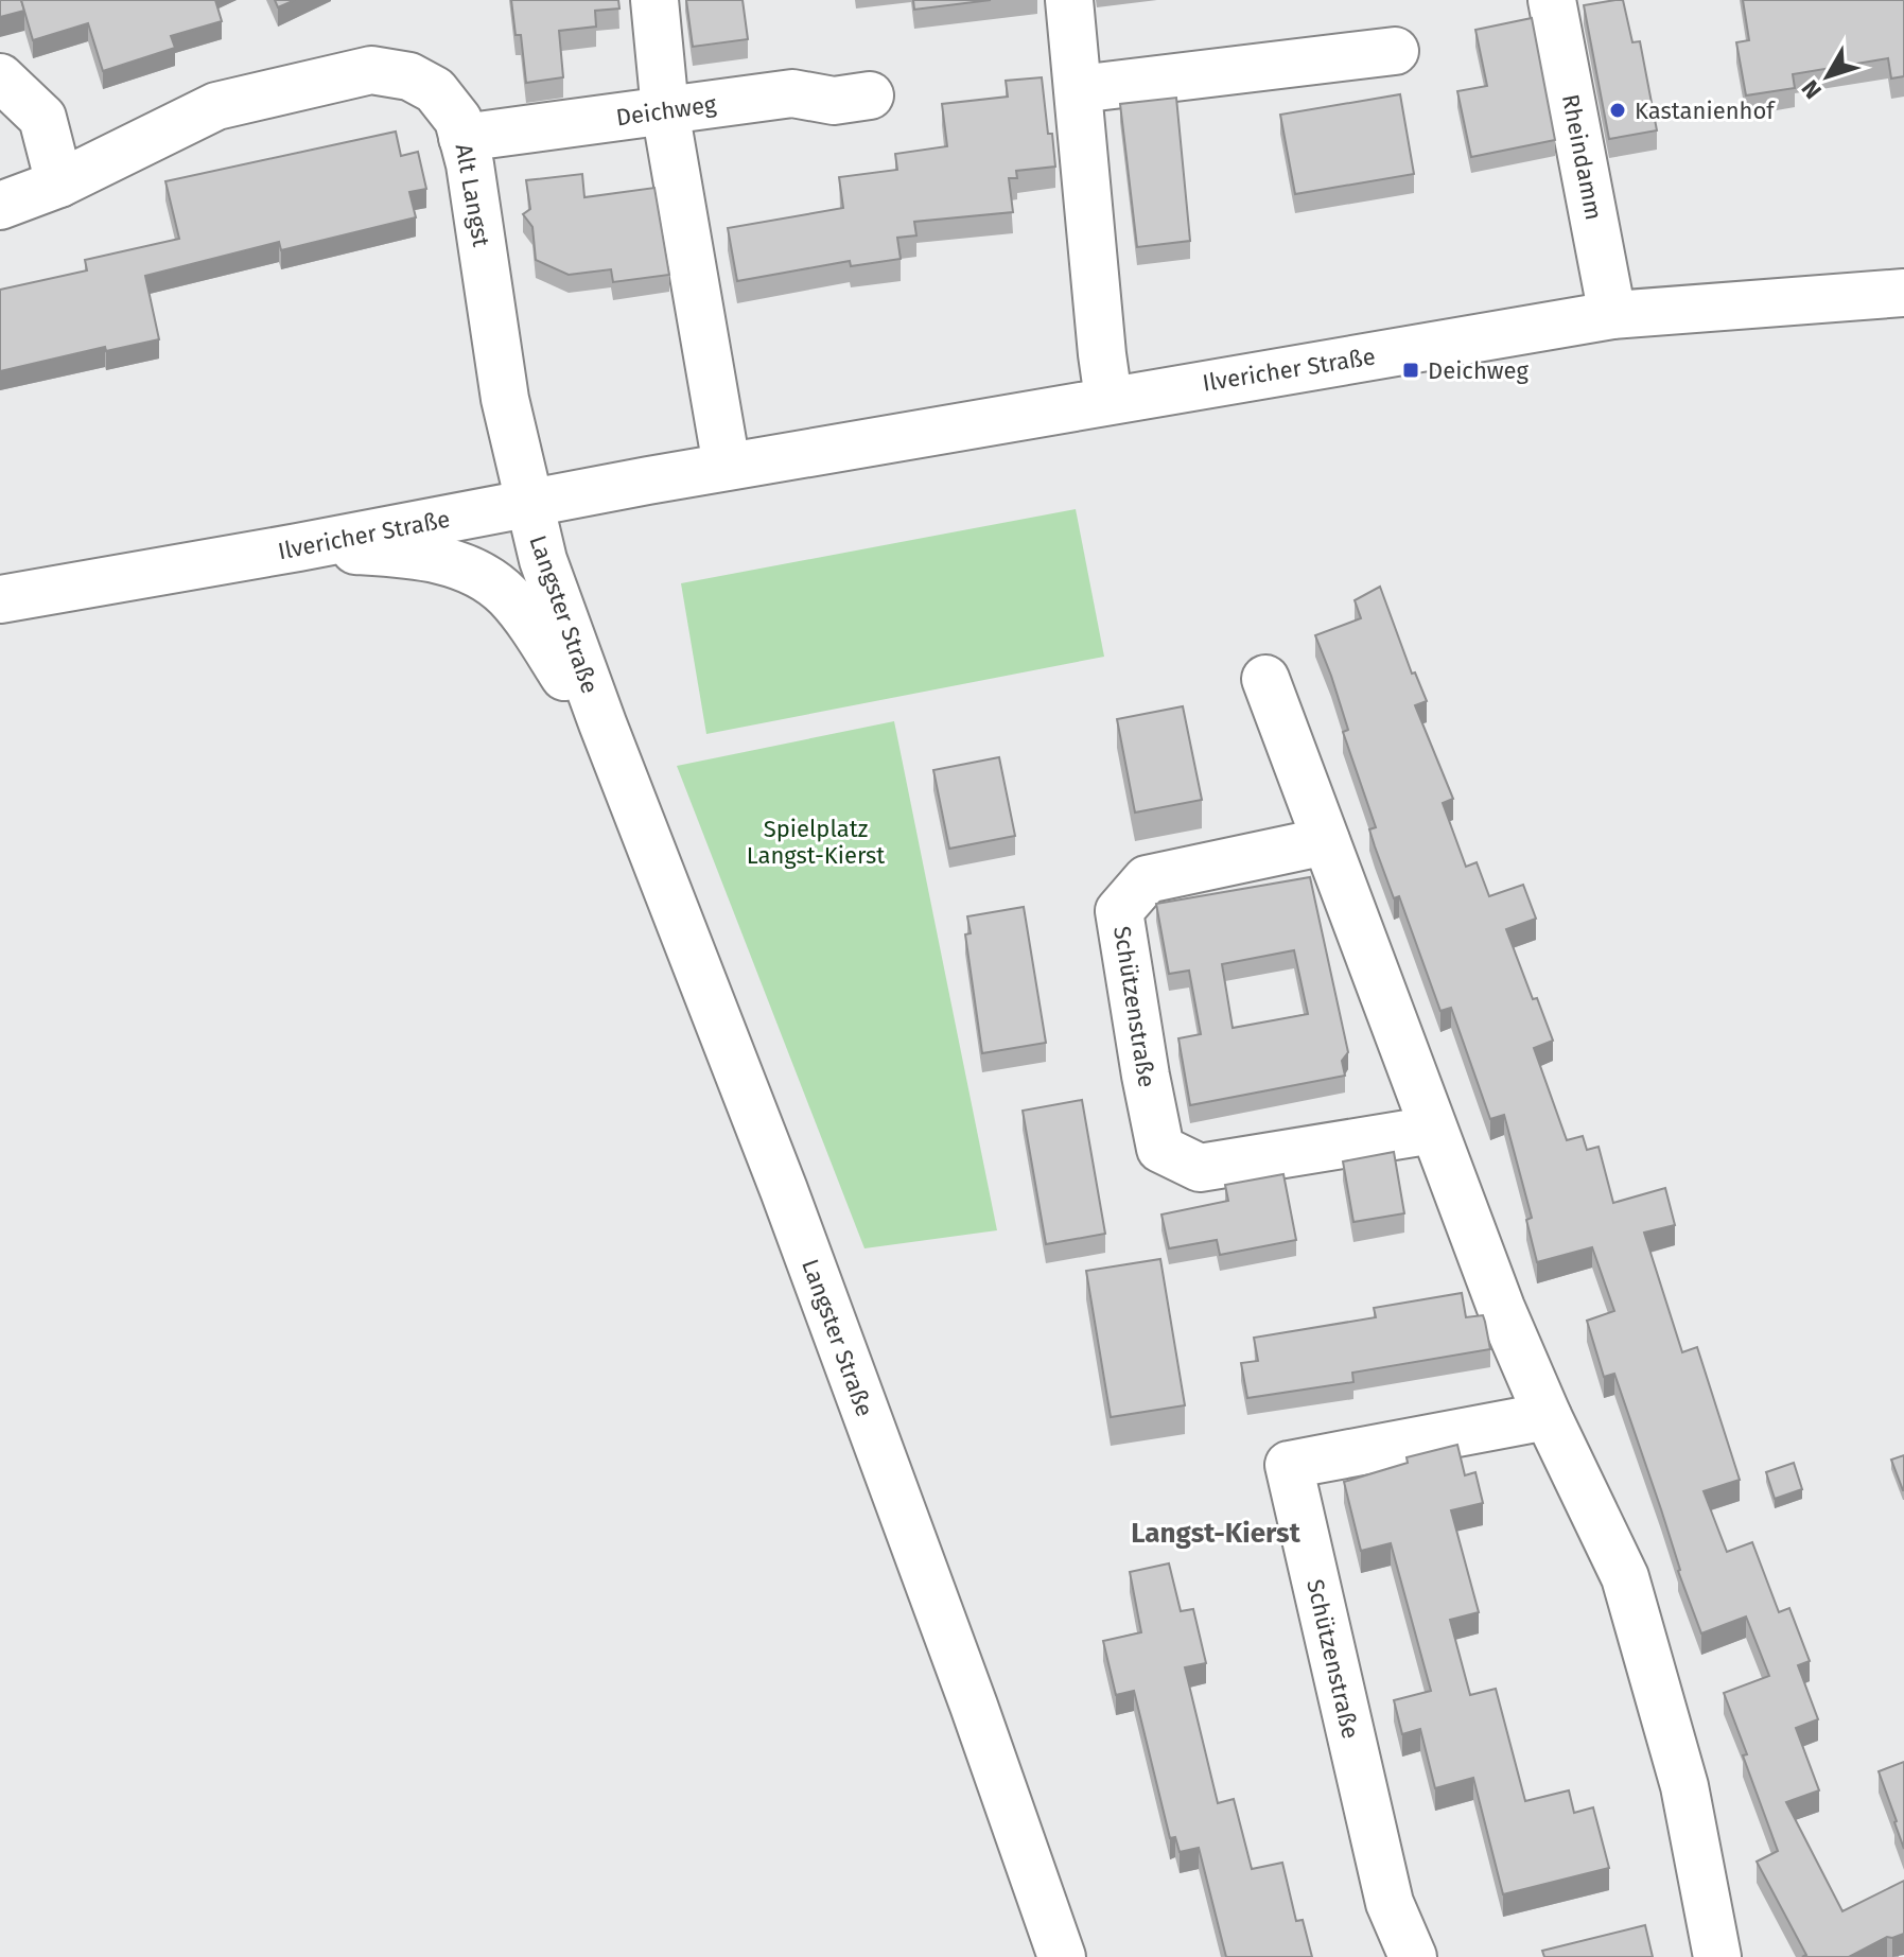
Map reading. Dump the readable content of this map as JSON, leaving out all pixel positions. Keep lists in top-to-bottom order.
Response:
{
  "streets": {
    "street": [
      "Deichweg",
      "Rheindamm",
      "Alt Langst",
      "Ilvericher Straße",
      "Langster Straße",
      "Schützenstraße"
    ]
  },
  "crossings": [
    ["Deichweg", "Alt Langst"],
    ["Rheindamm", "Ilvericher Straße"],
    ["Alt Langst", "Ilvericher Straße"],
    ["Alt Langst", "Langster Straße"],
    ["Ilvericher Straße", "Langster Straße"]
  ],
  "districts": ["Langst-Kierst"],
  "parks": ["Spielplatz Langst-Kierst"],
  "places": {
    "other": ["Kastanienhof"],
    "transit": ["Deichweg"]
  },
  "north": "bottom left"
}
